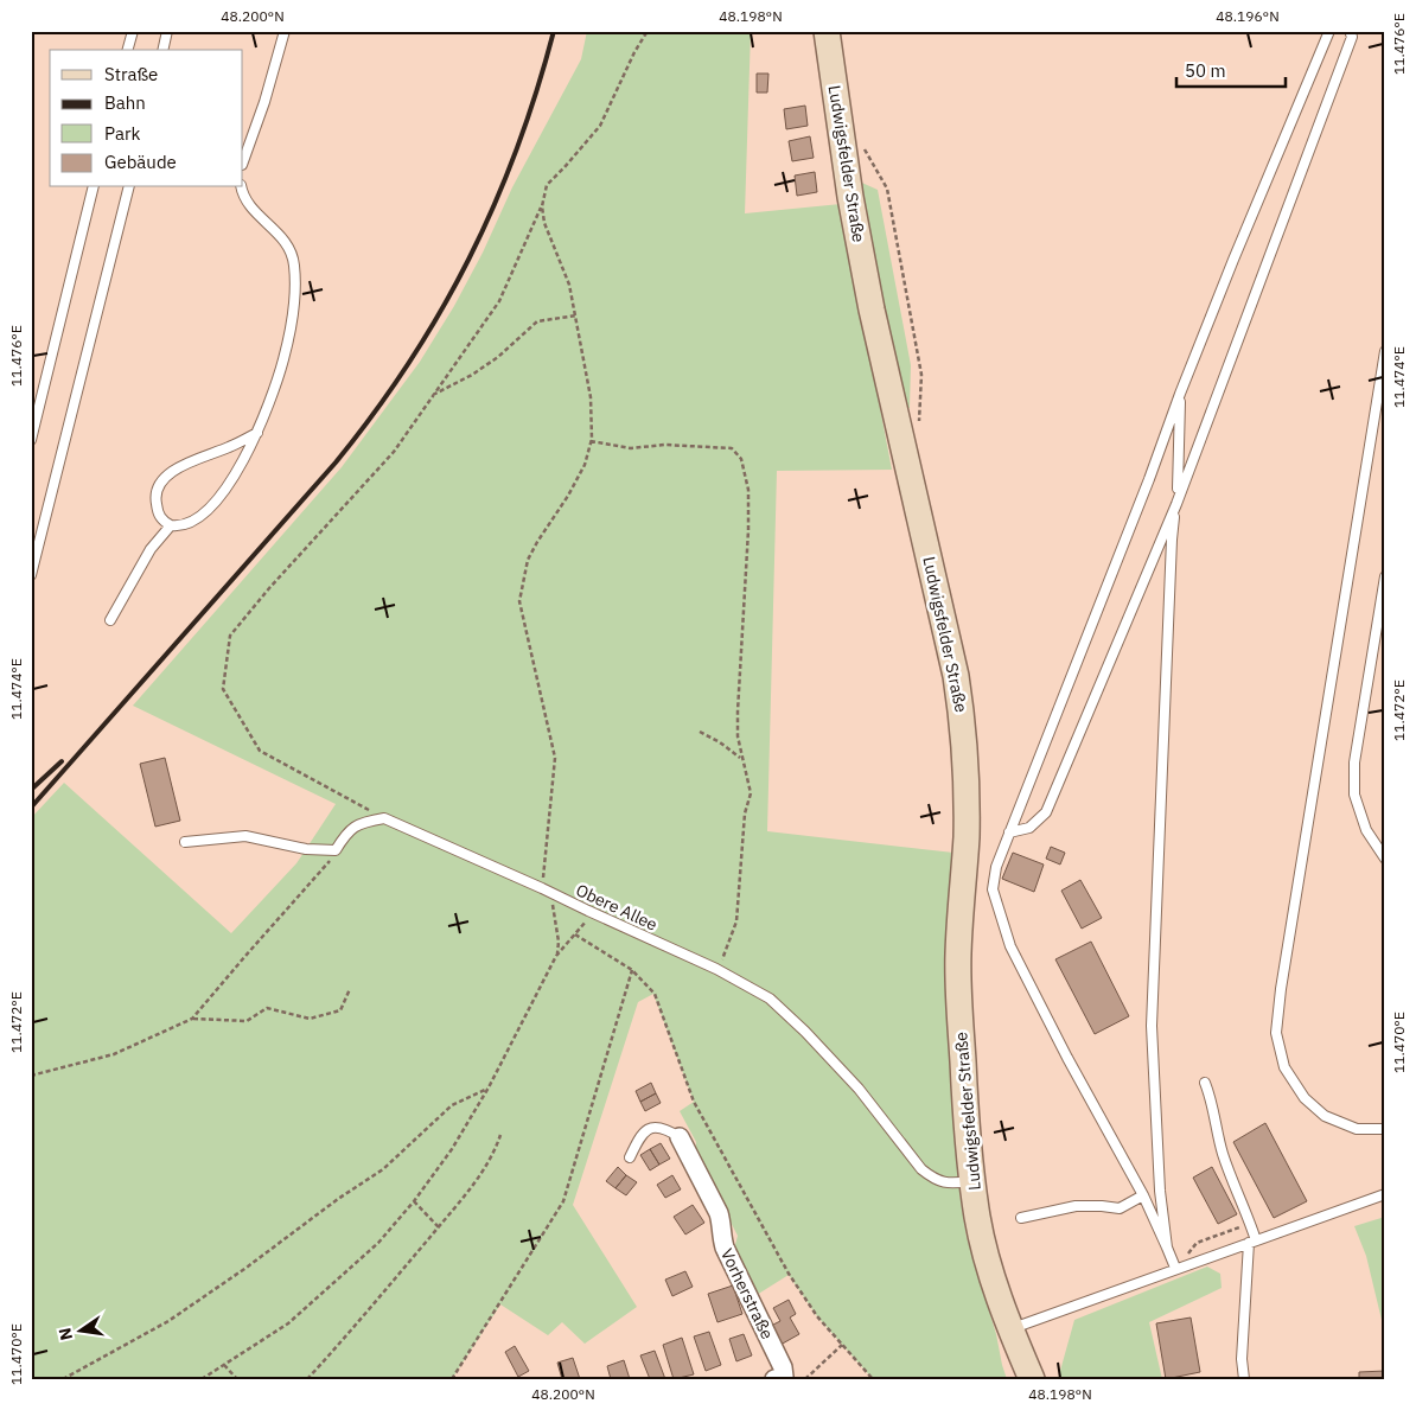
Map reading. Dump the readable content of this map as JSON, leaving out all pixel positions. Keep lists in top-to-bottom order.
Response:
{
  "streets": {
    "street": ["Ludwigsfelder Straße", "Vorherstraße"],
    "lane": ["Obere Allee"]
  },
  "crossings": [
    ["Ludwigsfelder Straße", "Obere Allee"]
  ],
  "legend": [
    "Straße",
    "Bahn",
    "Park",
    "Gebäude"
  ],
  "scale_bar": "50 m",
  "north": "left",
  "coordinates": [
    "48.200°N",
    "48.198°N",
    "48.196°N",
    "11.476°E",
    "11.474°E",
    "11.472°E",
    "11.470°E"
  ]
}
